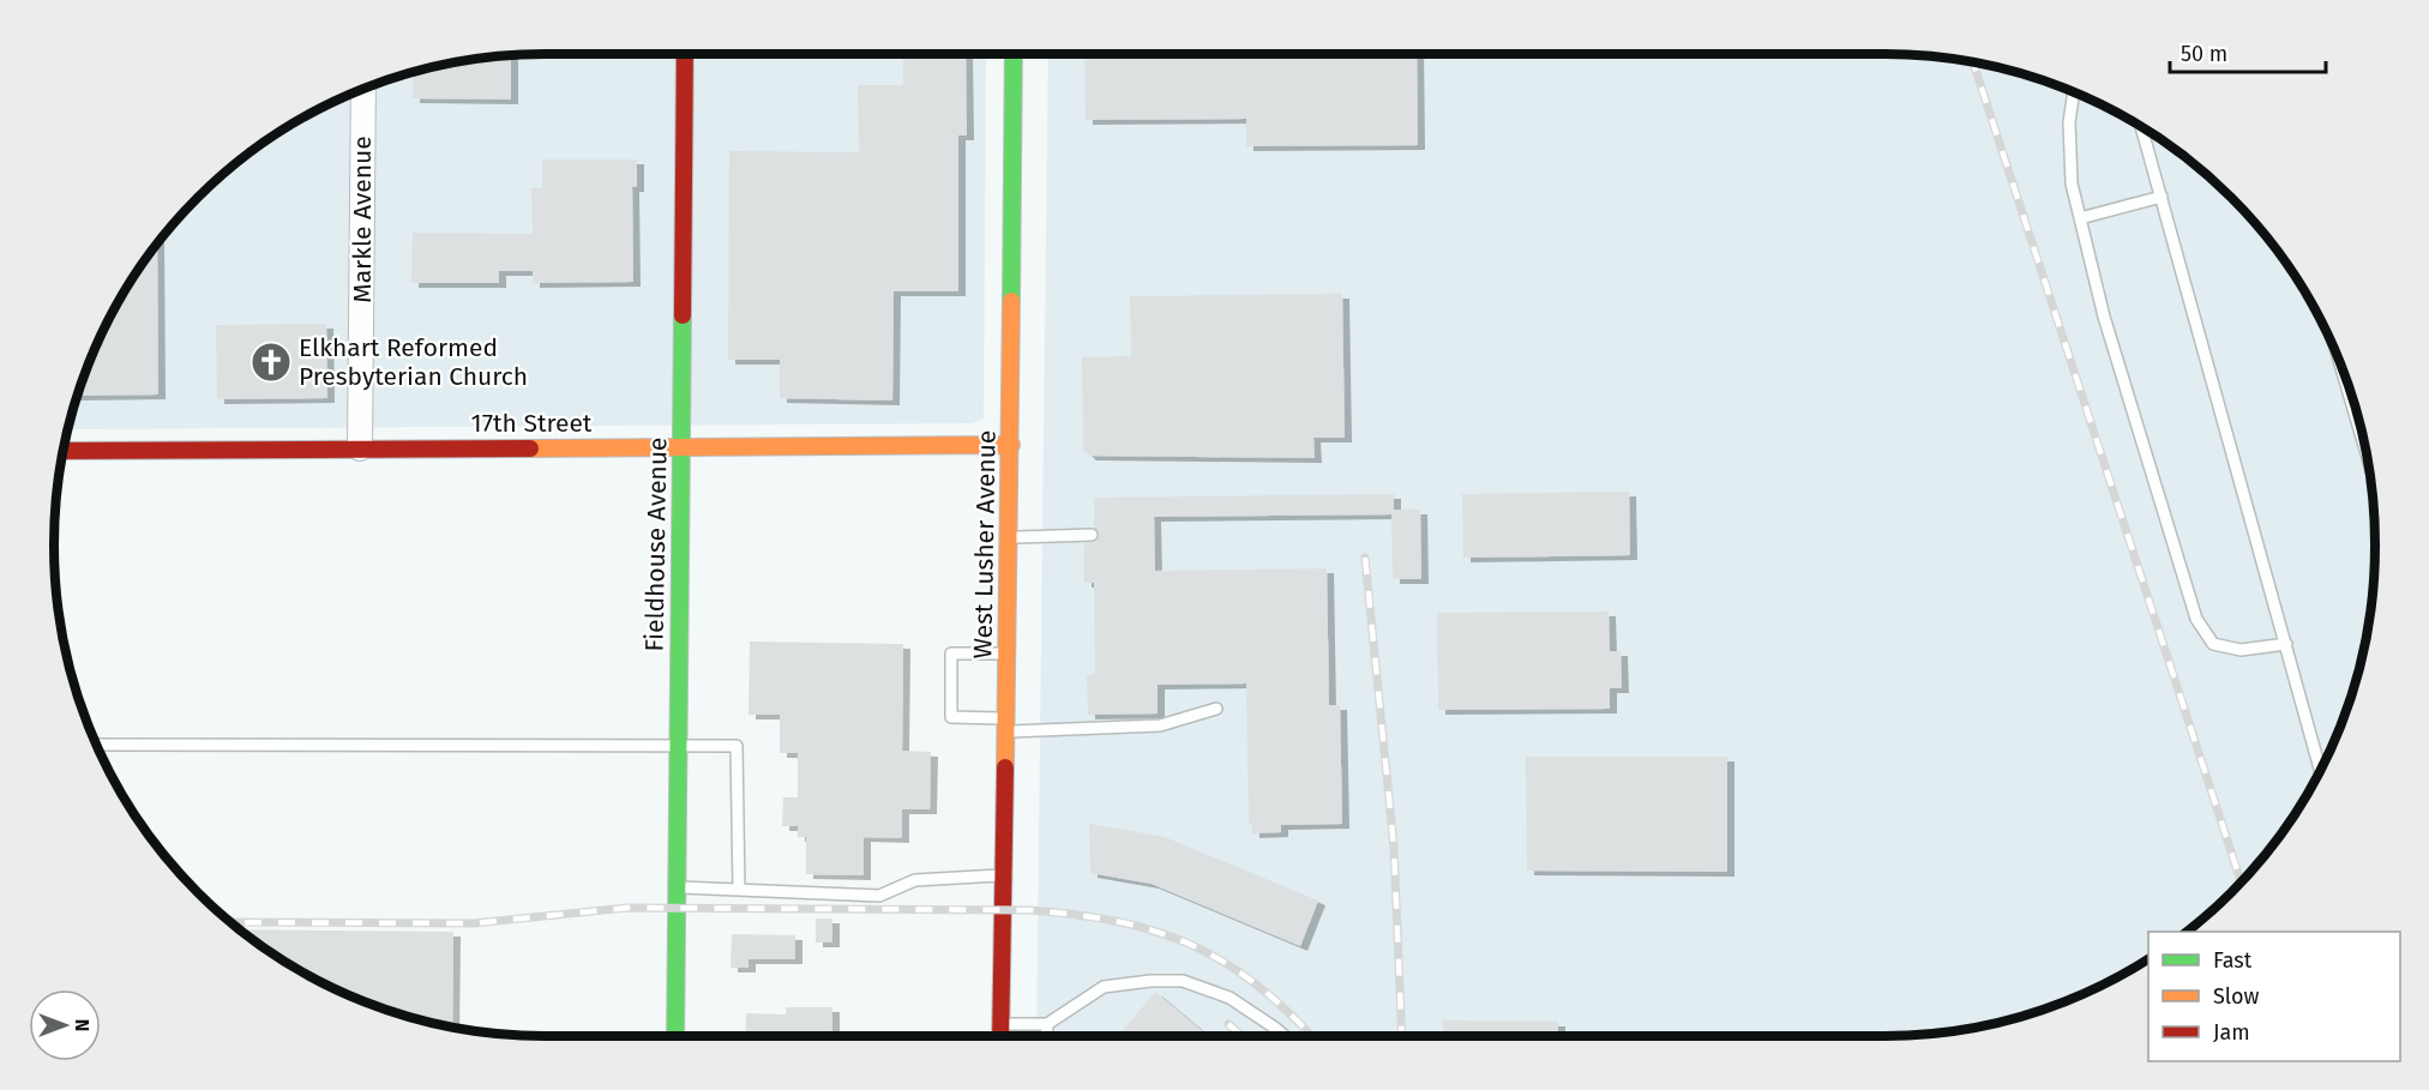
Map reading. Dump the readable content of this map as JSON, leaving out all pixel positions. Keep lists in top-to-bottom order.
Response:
{
  "streets": {
    "street": [
      "Markle Avenue",
      "17th Street",
      "Fieldhouse Avenue",
      "West Lusher Avenue"
    ]
  },
  "crossings": [
    ["Markle Avenue", "17th Street"],
    ["17th Street", "Fieldhouse Avenue"],
    ["17th Street", "West Lusher Avenue"]
  ],
  "places": {
    "church": ["Elkhart Reformed Presbyterian Church"]
  },
  "legend": ["Fast", "Slow", "Jam"],
  "scale_bar": "50 m",
  "north": "right"
}
